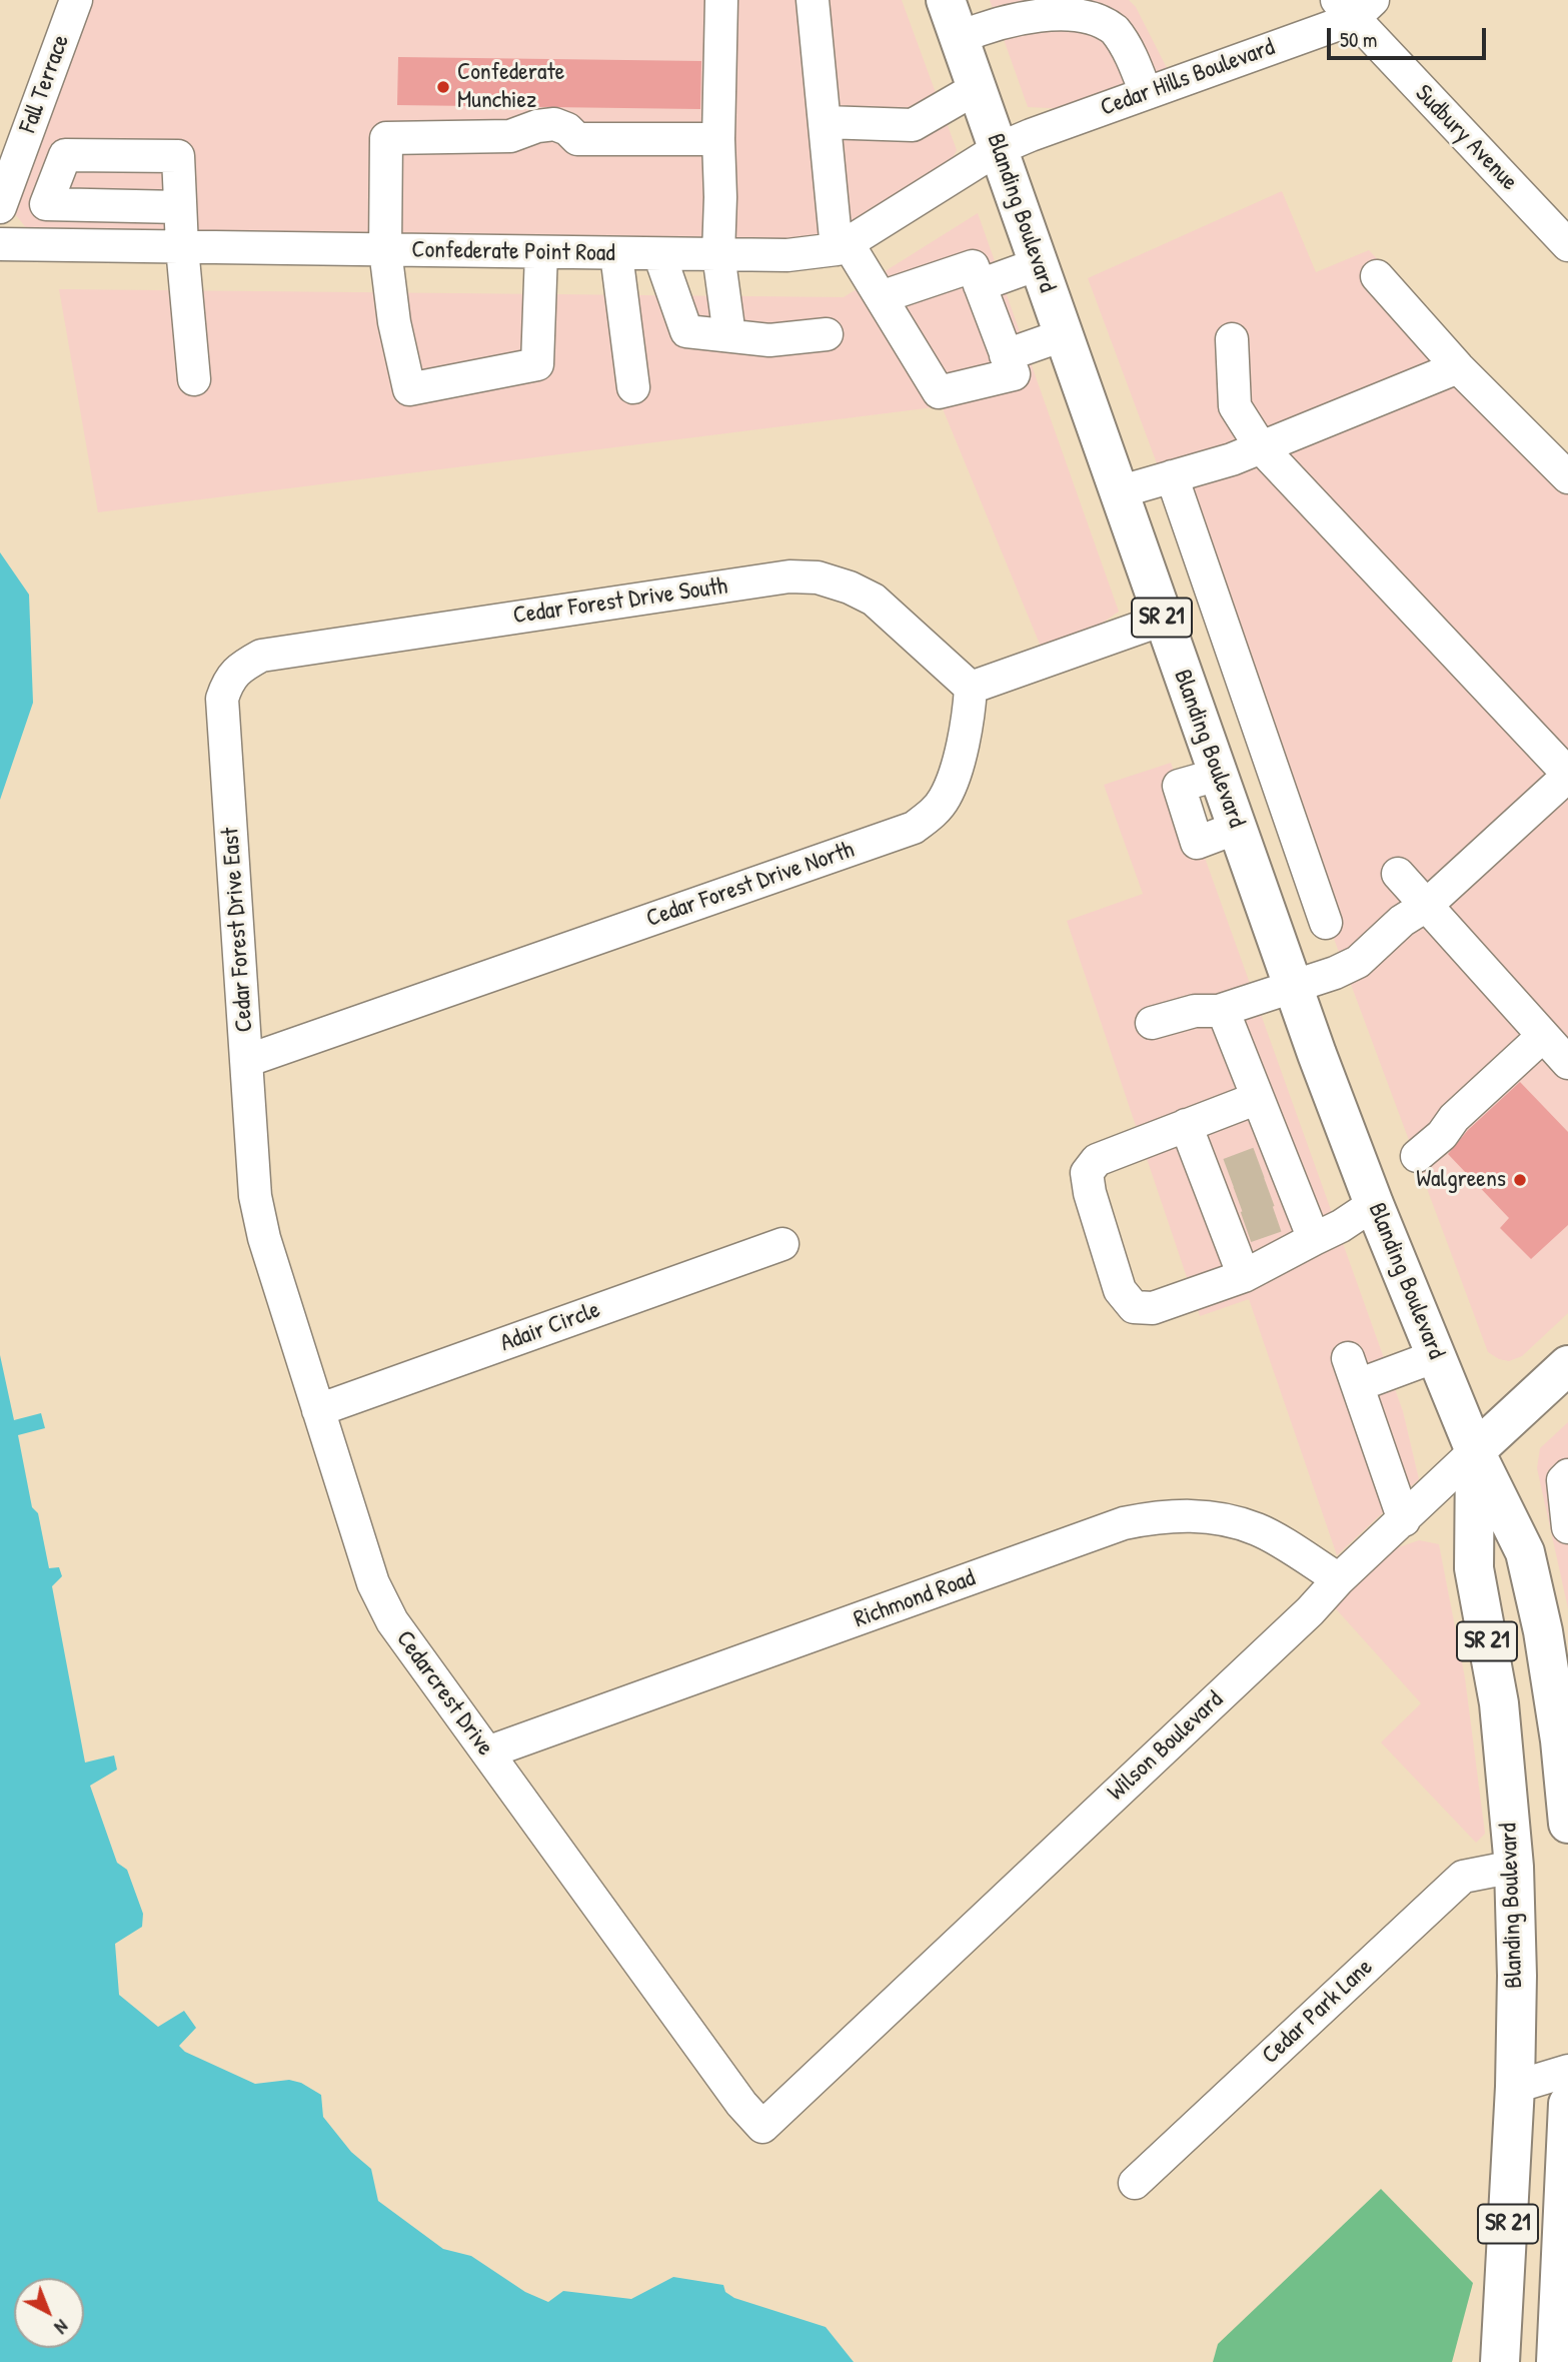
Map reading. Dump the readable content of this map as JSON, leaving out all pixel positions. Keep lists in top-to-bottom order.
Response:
{
  "streets": {
    "main road": ["Blanding Boulevard", "SR 21", "Wilson Boulevard"],
    "street": [
      "Cedar Hills Boulevard",
      "Fall Terrace",
      "Sudbury Avenue",
      "Confederate Point Road",
      "Cedar Forest Drive South",
      "Cedar Forest Drive North",
      "Cedar Forest Drive East",
      "Adair Circle",
      "Richmond Road",
      "Cedarcrest Drive",
      "Cedar Park Lane"
    ]
  },
  "crossings": [
    ["Cedar Hills Boulevard", "Sudbury Avenue"],
    ["Cedar Hills Boulevard", "Blanding Boulevard"],
    ["Cedar Hills Boulevard", "Confederate Point Road"],
    ["Blanding Boulevard", "Confederate Point Road"],
    ["Blanding Boulevard", "Wilson Boulevard"],
    ["Blanding Boulevard", "Cedar Park Lane"],
    ["Cedar Forest Drive South", "Cedar Forest Drive North"],
    ["Cedar Forest Drive South", "Cedar Forest Drive East"],
    ["Cedar Forest Drive North", "Cedar Forest Drive East"],
    ["Cedar Forest Drive East", "Cedarcrest Drive"],
    ["Adair Circle", "Cedarcrest Drive"],
    ["Richmond Road", "Cedarcrest Drive"],
    ["Richmond Road", "Wilson Boulevard"],
    ["Cedarcrest Drive", "Wilson Boulevard"]
  ],
  "places": ["Confederate Munchiez", "Walgreens"],
  "scale_bar": "50 m",
  "north": "bottom right"
}
